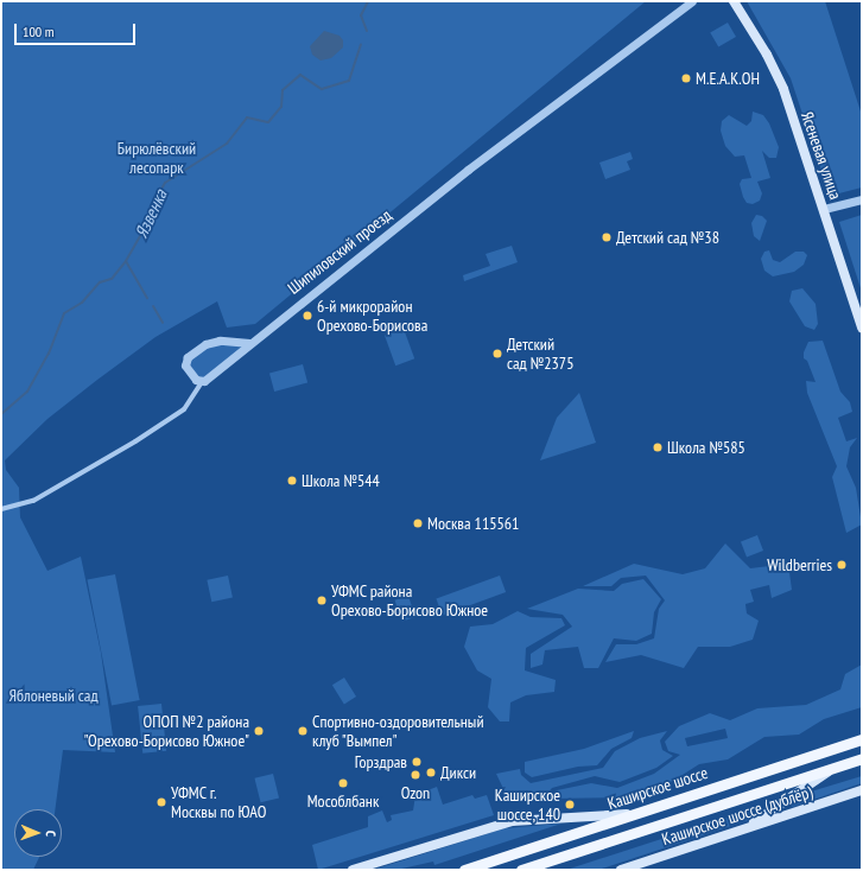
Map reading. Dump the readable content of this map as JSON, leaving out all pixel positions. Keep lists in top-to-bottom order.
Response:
{
  "streets": {
    "main road": ["Ясеневая улица", "Каширское шоссе", "Каширское шоссе (дублёр)"],
    "street": ["Шипиловский проезд"]
  },
  "water": ["Язвенка"],
  "parks": ["Бирюлёвский лесопарк", "Яблоневый сад"],
  "places": [
    "М.Е.А.К.ОН",
    "Детский сад №38",
    "6-й микрорайон Орехово-Борисова",
    "Детский сад №2375",
    "Школа №585",
    "Школа №544",
    "Москва 115561",
    "Wildberries",
    "УФМС района Орехово-Борисово Южное",
    "ОПОП №2 района \"Орехово-Борисово Южное\"",
    "Спортивно-оздоровительный клуб \"Вымпел\"",
    "Горздрав",
    "Дикси",
    "Ozon",
    "Мособлбанк",
    "УФМС г. Москвы по ЮАО",
    "Каширское шоссе, 140"
  ],
  "scale_bar": "100 m",
  "north": "right"
}
